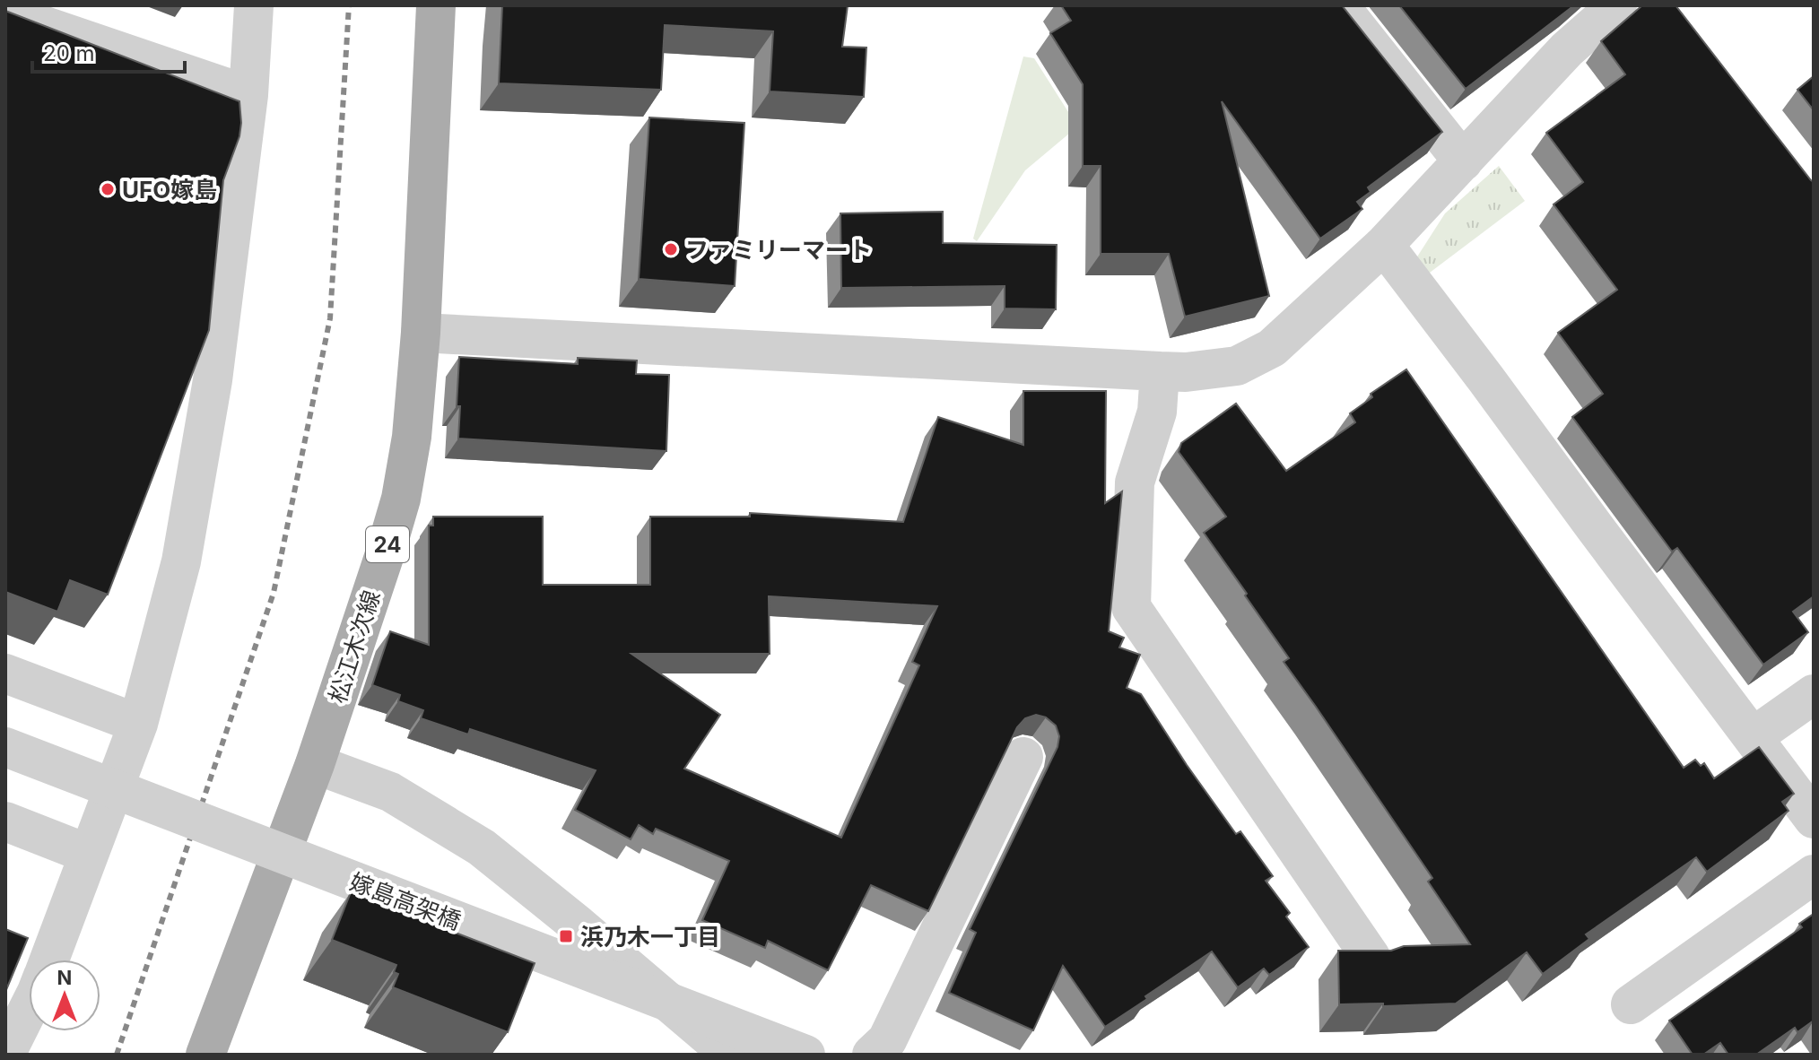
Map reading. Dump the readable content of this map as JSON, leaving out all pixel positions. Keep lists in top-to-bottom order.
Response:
{
  "streets": {
    "main road": ["24", "松江木次線"],
    "street": ["嫁島高架橋"]
  },
  "places": {
    "other": ["UFO嫁島", "ファミリーマート"],
    "transit": ["浜乃木一丁目"]
  },
  "scale_bar": "20 m",
  "north": "top"
}
